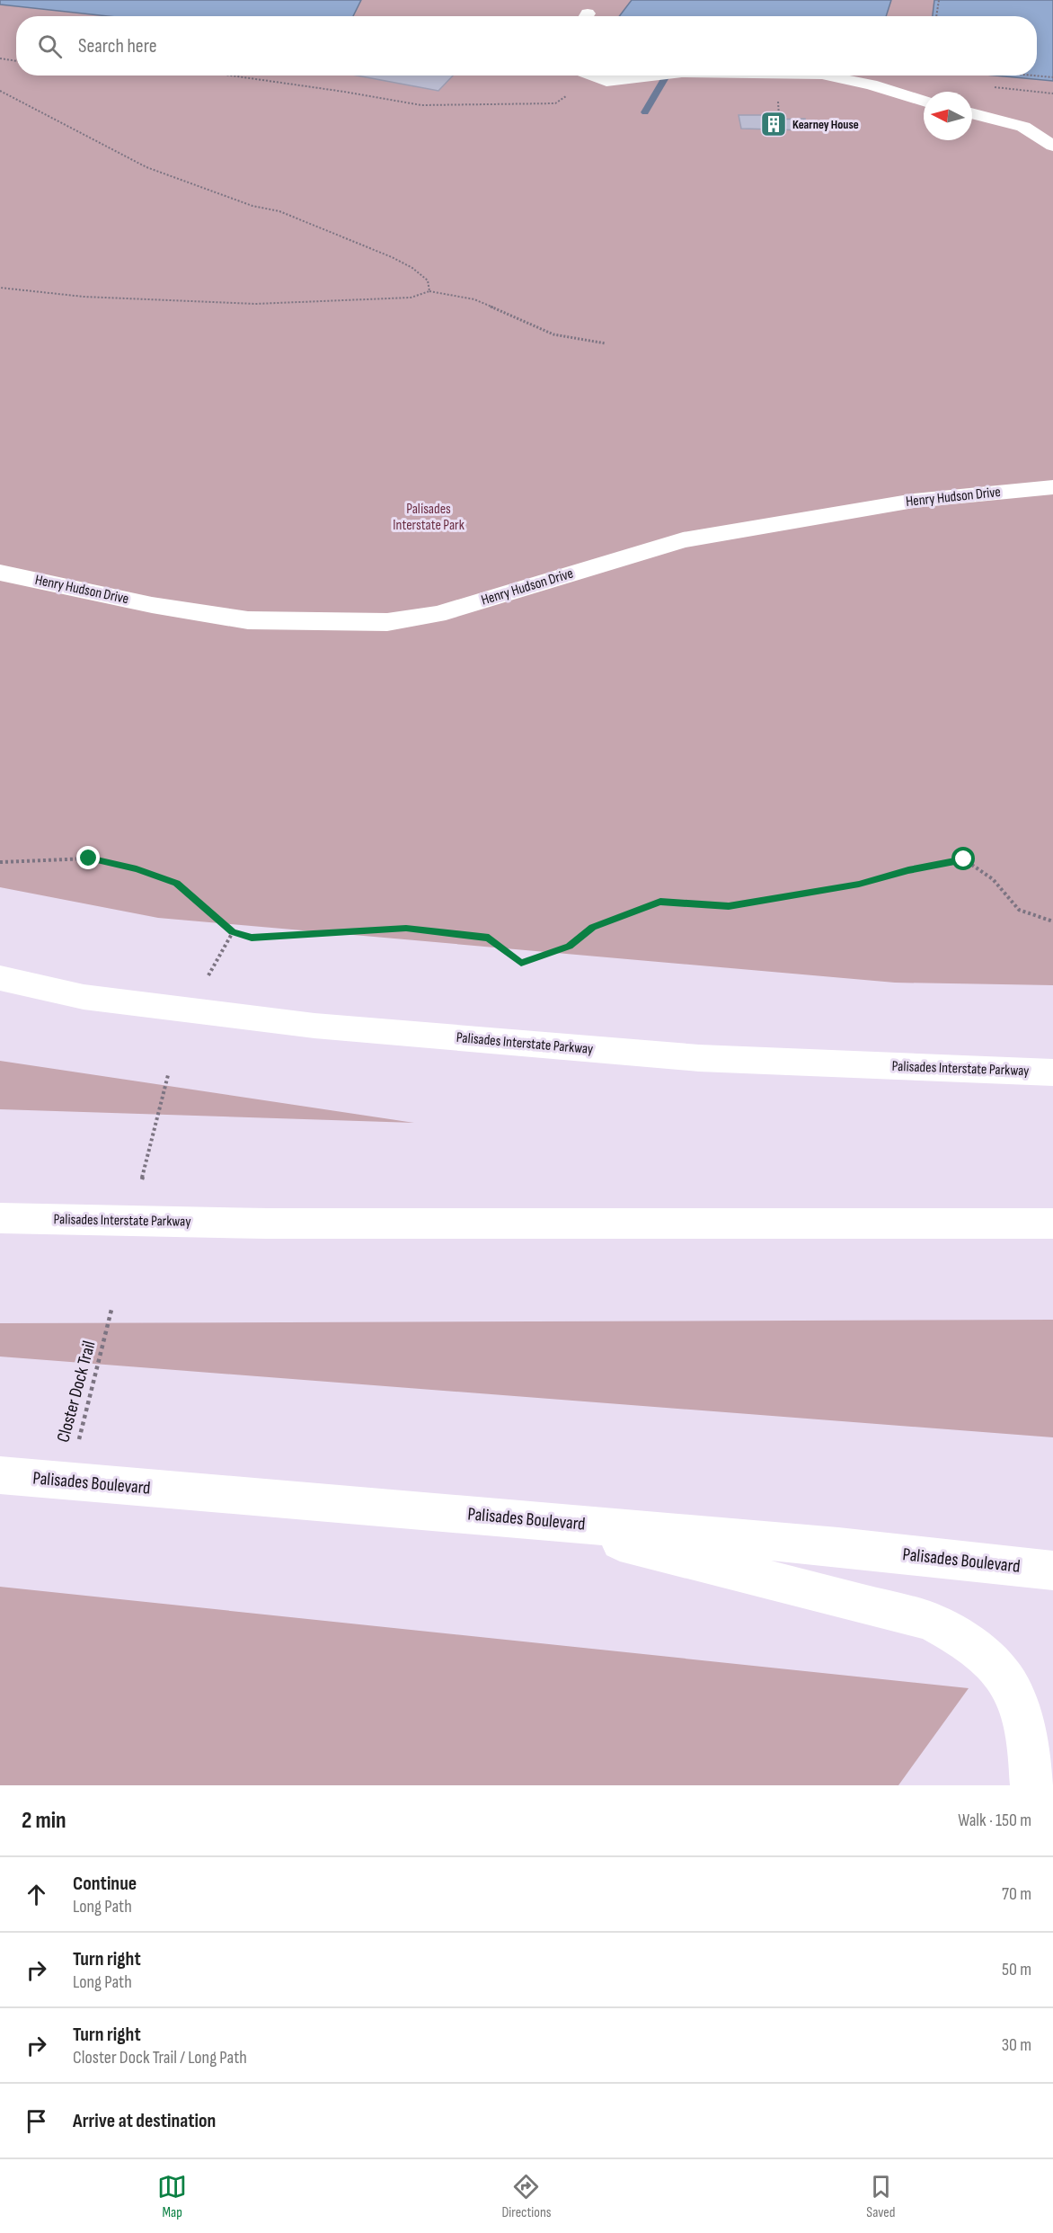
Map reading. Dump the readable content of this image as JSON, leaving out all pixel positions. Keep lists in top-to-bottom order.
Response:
{
  "streets": {
    "main road": ["Henry Hudson Drive", "Palisades Interstate Parkway", "Palisades Boulevard"],
    "path": ["Closter Dock Trail"]
  },
  "crossings": [
    ["Closter Dock Trail", "Palisades Boulevard"]
  ],
  "parks": ["Palisades Interstate Park"],
  "places": {
    "building": ["Kearney House"]
  },
  "north": "left",
  "page": {
    "search": "Search here",
    "heading": ["2 min", "Walk · 150 m"],
    "list": [
      ["Continue", "Long Path", "70 m"],
      ["Turn right", "Long Path", "50 m"],
      ["Turn right", "Closter Dock Trail / Long Path", "30 m"],
      "Arrive at destination"
    ],
    "nav": ["Map", "Directions", "Saved"]
  }
}
